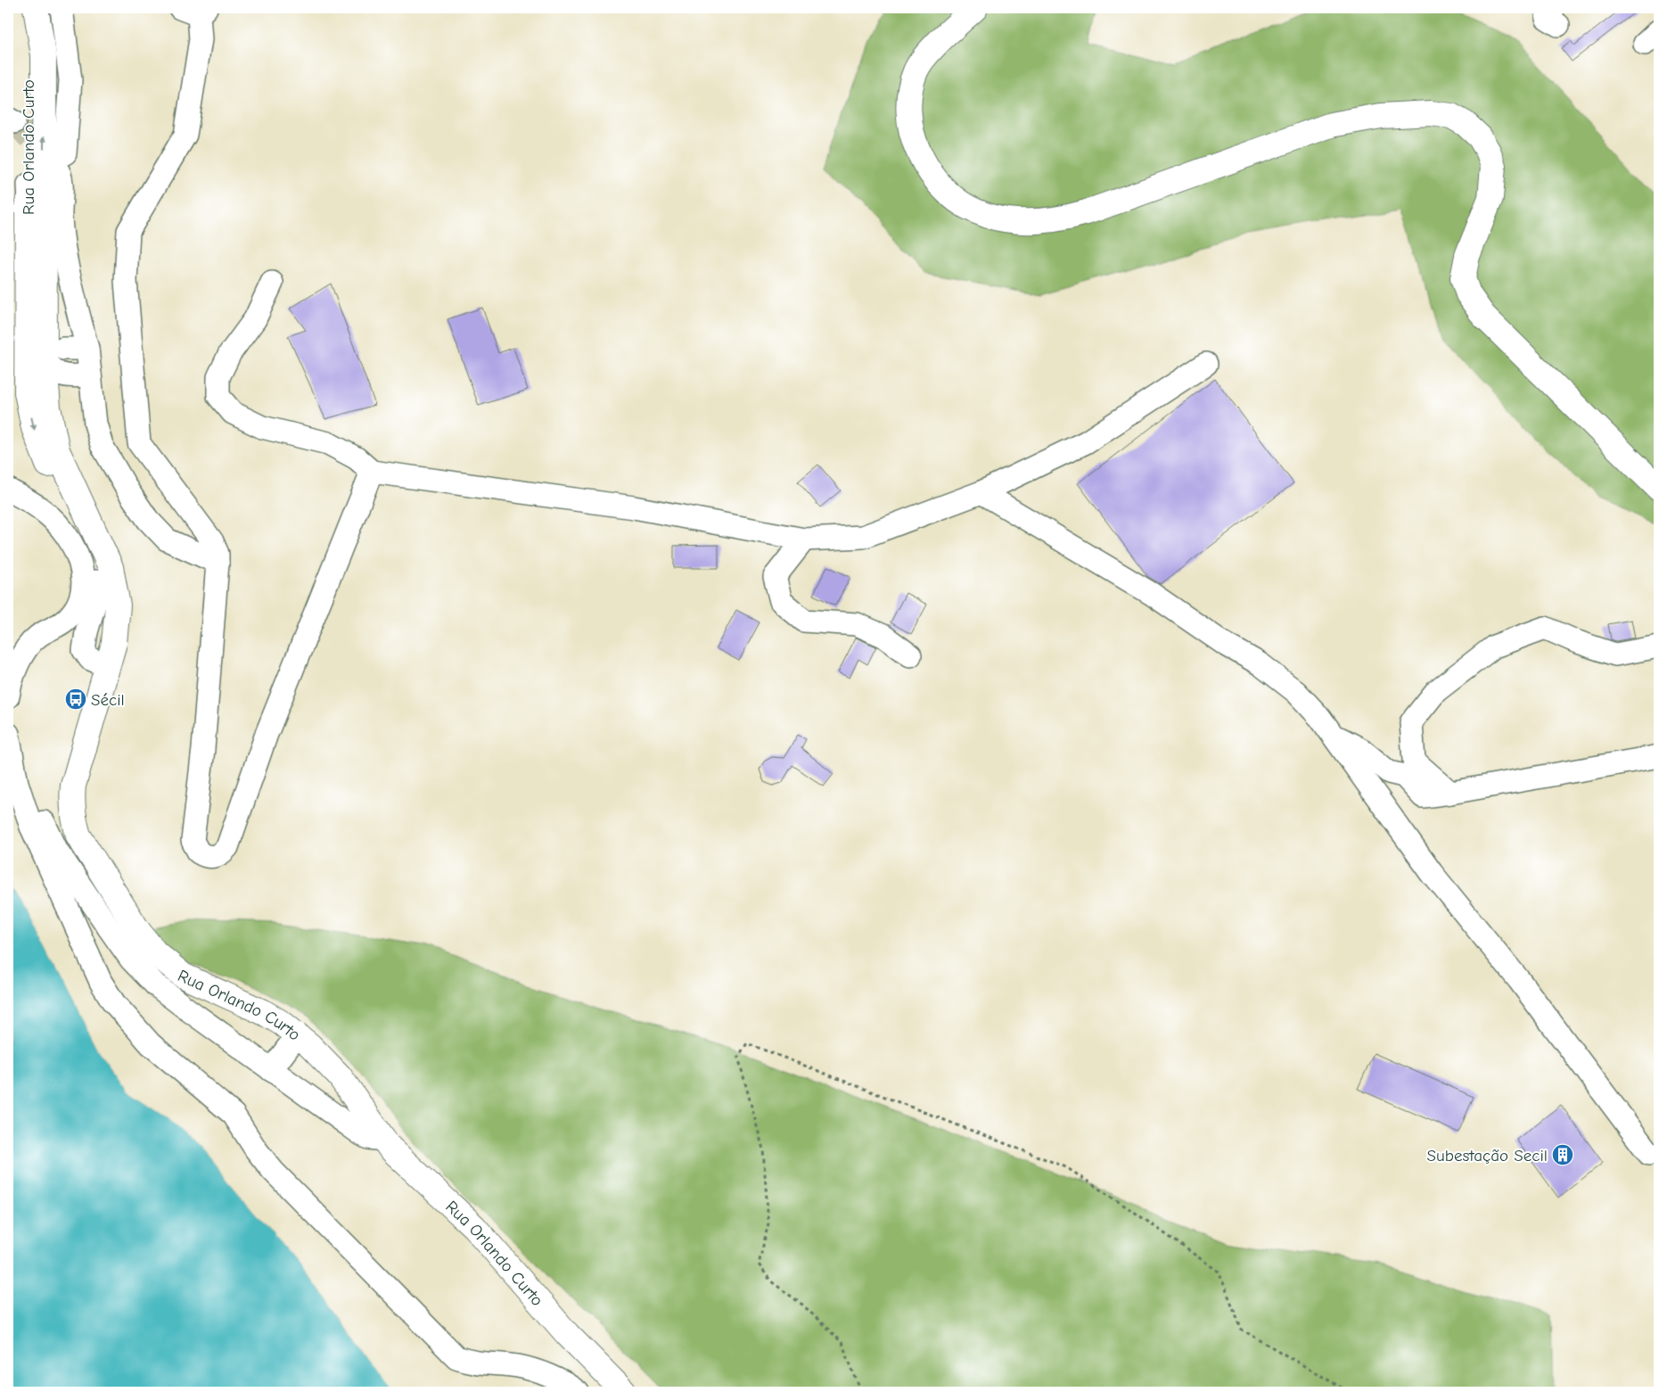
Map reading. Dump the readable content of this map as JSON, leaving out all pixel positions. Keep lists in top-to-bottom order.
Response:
{
  "streets": {
    "main road": ["Rua Orlando Curto"]
  },
  "places": {
    "bus stop": ["Sécil"],
    "building": ["Subestação Secil"]
  }
}
